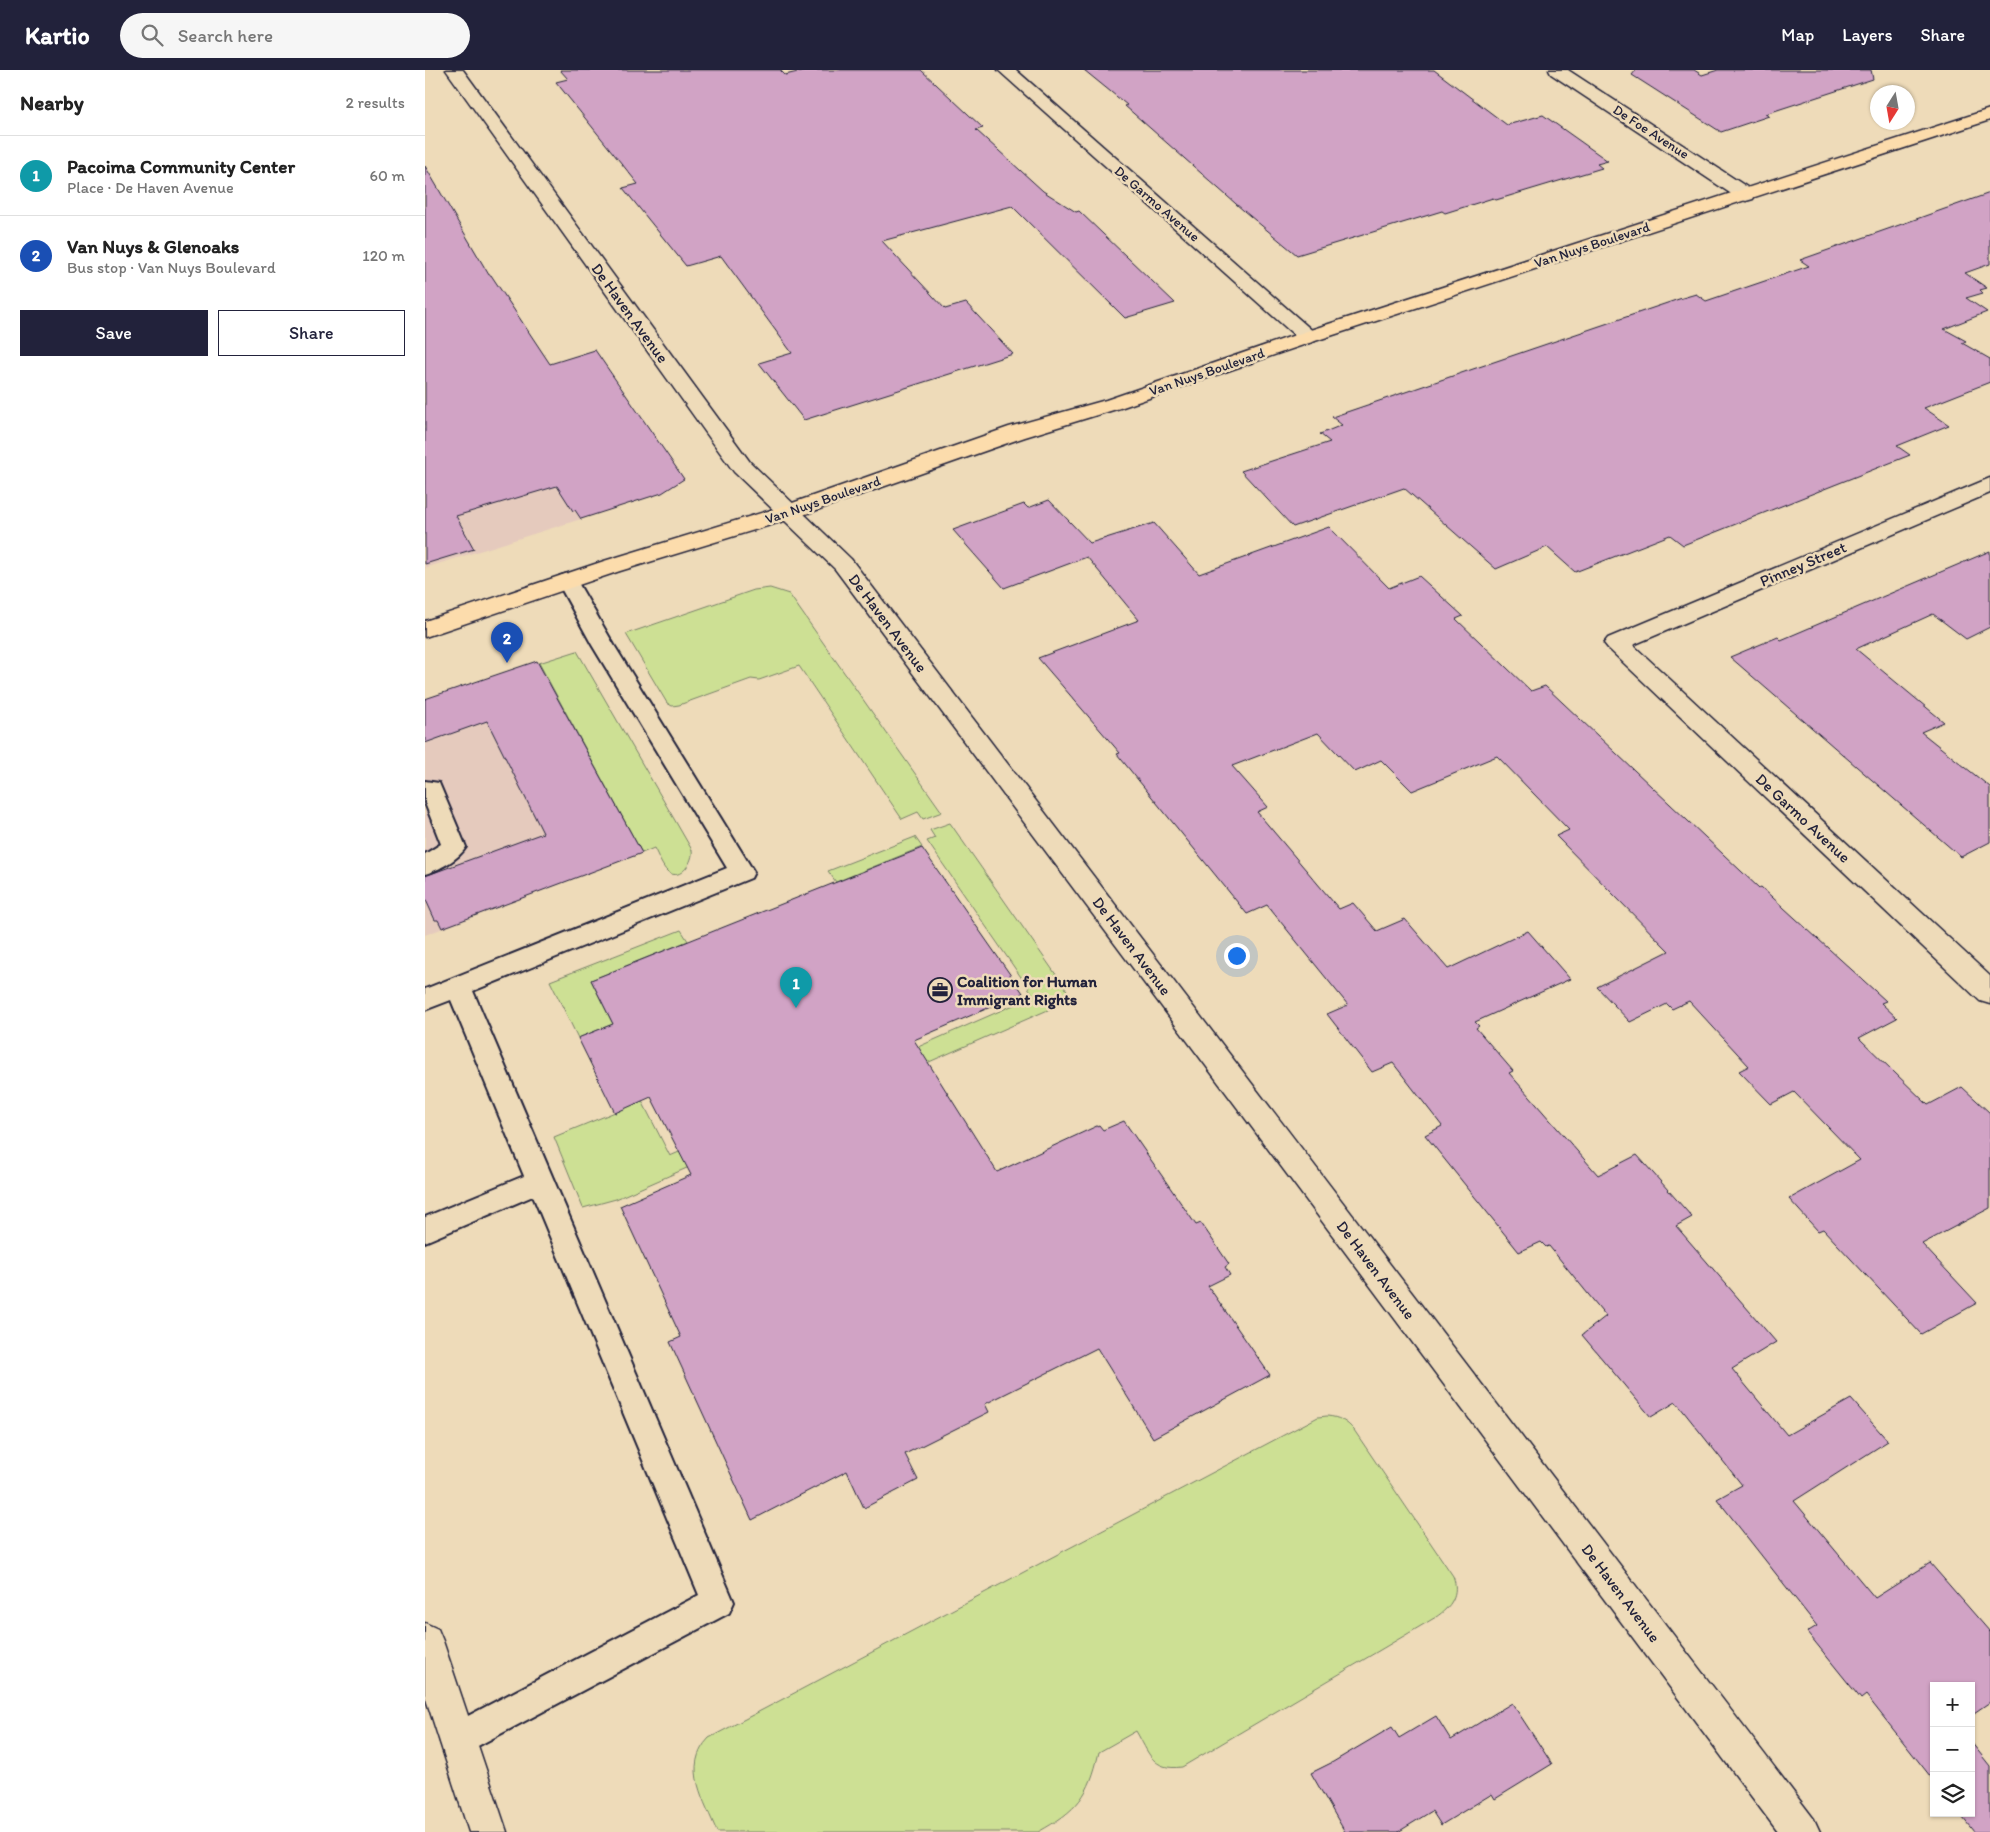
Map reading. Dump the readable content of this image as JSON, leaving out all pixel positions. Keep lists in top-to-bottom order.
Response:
{
  "streets": {
    "main road": ["Van Nuys Boulevard"],
    "street": [
      "De Foe Avenue",
      "De Garmo Avenue",
      "De Haven Avenue",
      "Pinney Street"
    ]
  },
  "crossings": [
    ["De Foe Avenue", "Van Nuys Boulevard"],
    ["De Garmo Avenue", "Van Nuys Boulevard"],
    ["De Garmo Avenue", "Pinney Street"],
    ["Van Nuys Boulevard", "De Haven Avenue"]
  ],
  "places": {
    "office": ["Coalition for Human Immigrant Rights"]
  },
  "north": "bottom",
  "page": {
    "header": "Kartio",
    "search": "Search here",
    "nav": ["Map", "Layers", "Share"],
    "heading": ["Nearby", "2 results"],
    "list": [
      {
        "mark": "1",
        "name": "Pacoima Community Center",
        "note": "Place · De Haven Avenue",
        "value": "60 m"
      },
      {
        "mark": "2",
        "name": "Van Nuys & Glenoaks",
        "note": "Bus stop · Van Nuys Boulevard",
        "value": "120 m"
      }
    ],
    "buttons": ["Save", "Share"],
    "pins": ["2", "1"],
    "map_buttons": ["+", "−"]
  }
}
